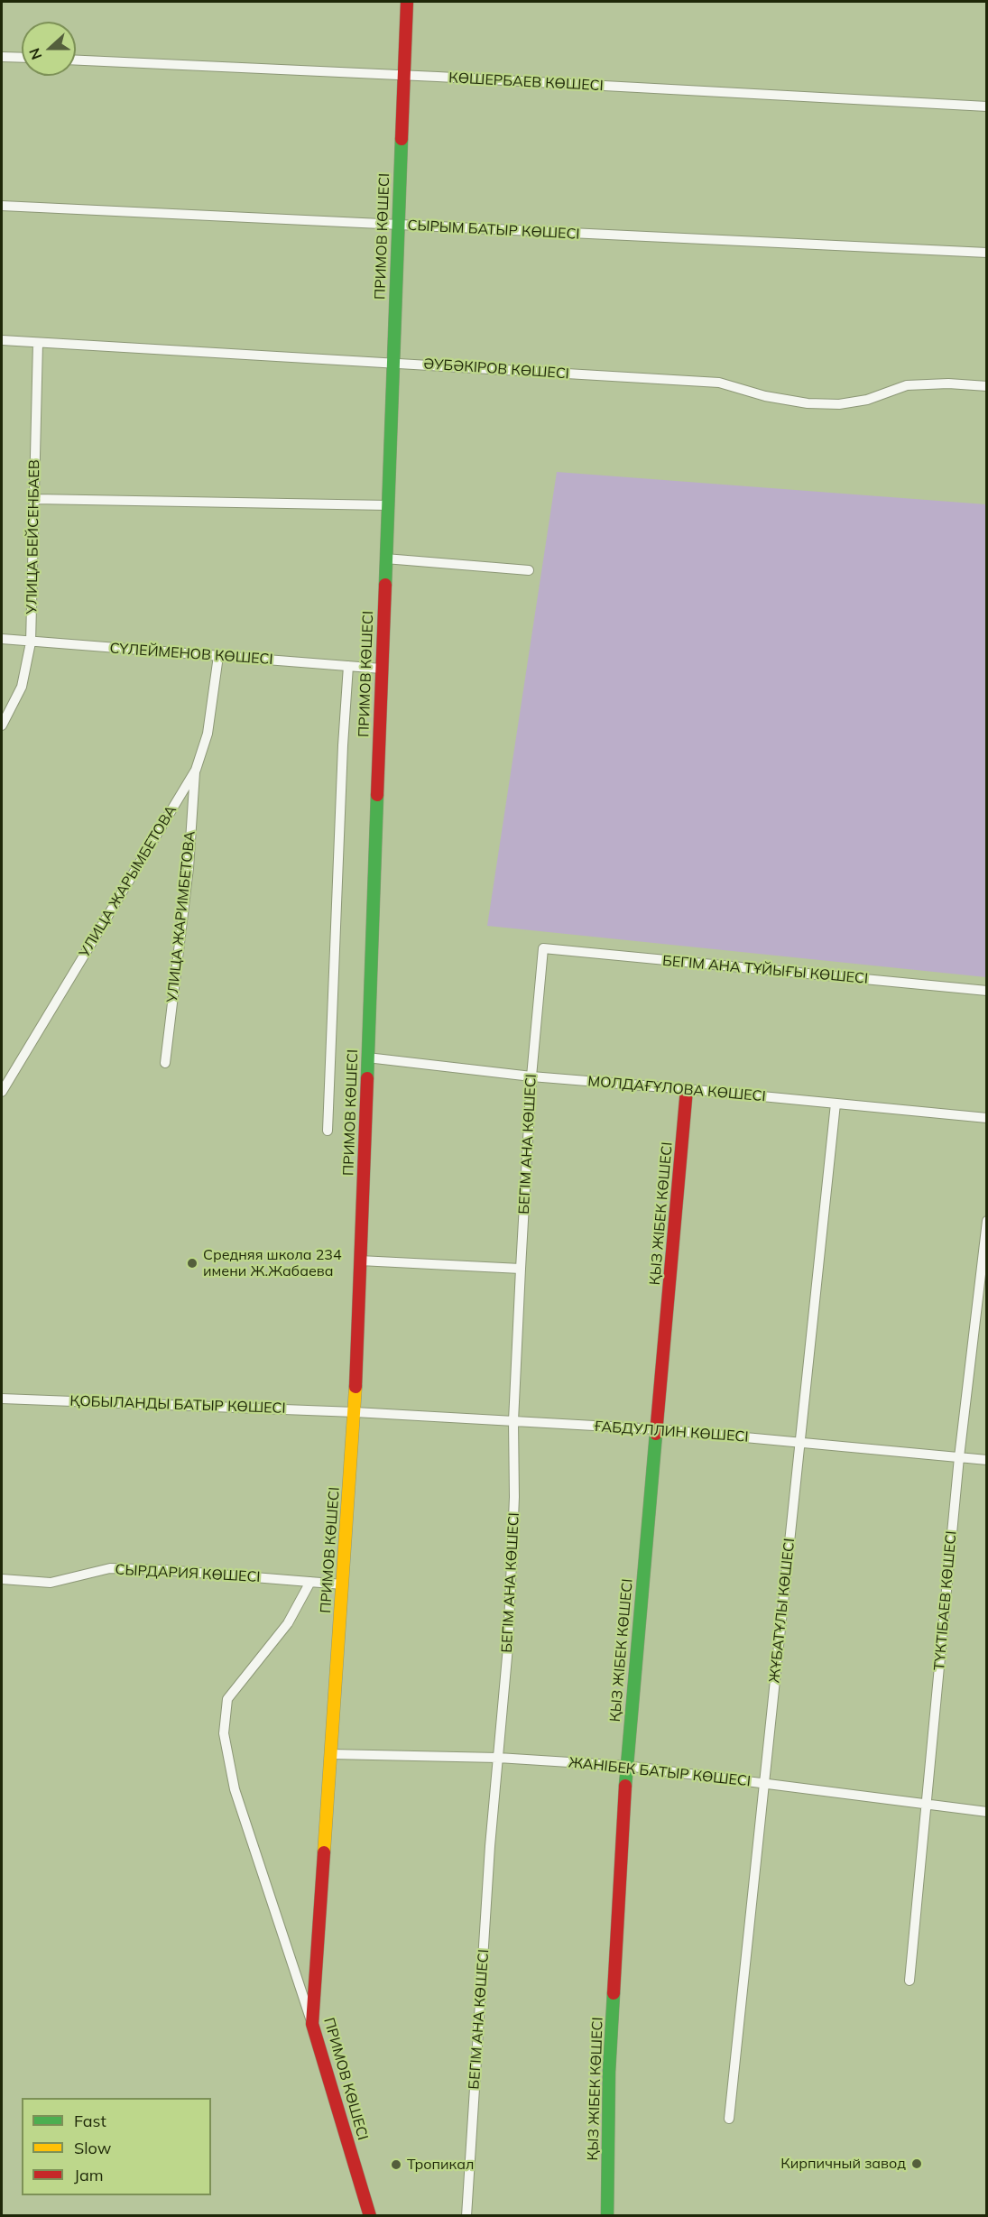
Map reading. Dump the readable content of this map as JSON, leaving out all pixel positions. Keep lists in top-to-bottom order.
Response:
{
  "streets": {
    "street": [
      "КӨШЕРБАЕВ КӨШЕСІ",
      "СЫРЫМ БАТЫР КӨШЕСІ",
      "ПРИМОВ КӨШЕСІ",
      "ӘУБӘКІРОВ КӨШЕСІ",
      "УЛИЦА БЕЙСЕНБАЕВ",
      "СҮЛЕЙМЕНОВ КӨШЕСІ",
      "УЛИЦА ЖАРЫМБЕТОВА",
      "УЛИЦА ЖАРИМБЕТОВА",
      "БЕГІМ АНА ТҰЙЫҒЫ КӨШЕСІ",
      "МОЛДАҒҰЛОВА КӨШЕСІ",
      "БЕГІМ АНА КӨШЕСІ",
      "ҚЫЗ ЖІБЕК КӨШЕСІ",
      "ҚОБЫЛАНДЫ БАТЫР КӨШЕСІ",
      "ҒАБДУЛЛИН КӨШЕСІ",
      "СЫРДАРИЯ КӨШЕСІ",
      "ТҮКТІБАЕВ КӨШЕСІ",
      "ЖҰБАТҰЛЫ КӨШЕСІ",
      "ЖАНІБЕК БАТЫР КӨШЕСІ"
    ]
  },
  "crossings": [
    ["КӨШЕРБАЕВ КӨШЕСІ", "ПРИМОВ КӨШЕСІ"],
    ["СЫРЫМ БАТЫР КӨШЕСІ", "ПРИМОВ КӨШЕСІ"],
    ["ПРИМОВ КӨШЕСІ", "ӘУБӘКІРОВ КӨШЕСІ"],
    ["ПРИМОВ КӨШЕСІ", "СҮЛЕЙМЕНОВ КӨШЕСІ"],
    ["ПРИМОВ КӨШЕСІ", "МОЛДАҒҰЛОВА КӨШЕСІ"],
    ["ПРИМОВ КӨШЕСІ", "ҚОБЫЛАНДЫ БАТЫР КӨШЕСІ"],
    ["ПРИМОВ КӨШЕСІ", "ҒАБДУЛЛИН КӨШЕСІ"],
    ["ПРИМОВ КӨШЕСІ", "СЫРДАРИЯ КӨШЕСІ"],
    ["ПРИМОВ КӨШЕСІ", "ЖАНІБЕК БАТЫР КӨШЕСІ"],
    ["ӘУБӘКІРОВ КӨШЕСІ", "УЛИЦА БЕЙСЕНБАЕВ"],
    ["УЛИЦА БЕЙСЕНБАЕВ", "СҮЛЕЙМЕНОВ КӨШЕСІ"],
    ["СҮЛЕЙМЕНОВ КӨШЕСІ", "УЛИЦА ЖАРЫМБЕТОВА"],
    ["УЛИЦА ЖАРЫМБЕТОВА", "УЛИЦА ЖАРИМБЕТОВА"],
    ["БЕГІМ АНА ТҰЙЫҒЫ КӨШЕСІ", "БЕГІМ АНА КӨШЕСІ"],
    ["МОЛДАҒҰЛОВА КӨШЕСІ", "БЕГІМ АНА КӨШЕСІ"],
    ["МОЛДАҒҰЛОВА КӨШЕСІ", "ҚЫЗ ЖІБЕК КӨШЕСІ"],
    ["МОЛДАҒҰЛОВА КӨШЕСІ", "ЖҰБАТҰЛЫ КӨШЕСІ"],
    ["БЕГІМ АНА КӨШЕСІ", "ҒАБДУЛЛИН КӨШЕСІ"],
    ["БЕГІМ АНА КӨШЕСІ", "ЖАНІБЕК БАТЫР КӨШЕСІ"],
    ["ҚЫЗ ЖІБЕК КӨШЕСІ", "ҒАБДУЛЛИН КӨШЕСІ"],
    ["ҚЫЗ ЖІБЕК КӨШЕСІ", "ЖАНІБЕК БАТЫР КӨШЕСІ"],
    ["ҚОБЫЛАНДЫ БАТЫР КӨШЕСІ", "ҒАБДУЛЛИН КӨШЕСІ"],
    ["ҒАБДУЛЛИН КӨШЕСІ", "ТҮКТІБАЕВ КӨШЕСІ"],
    ["ҒАБДУЛЛИН КӨШЕСІ", "ЖҰБАТҰЛЫ КӨШЕСІ"],
    ["ТҮКТІБАЕВ КӨШЕСІ", "ЖАНІБЕК БАТЫР КӨШЕСІ"],
    ["ЖҰБАТҰЛЫ КӨШЕСІ", "ЖАНІБЕК БАТЫР КӨШЕСІ"]
  ],
  "places": ["Средняя школа 234 имени Ж.Жабаева", "Кирпичный завод", "Тропикал"],
  "legend": ["Fast", "Slow", "Jam"],
  "north": "left"
}
